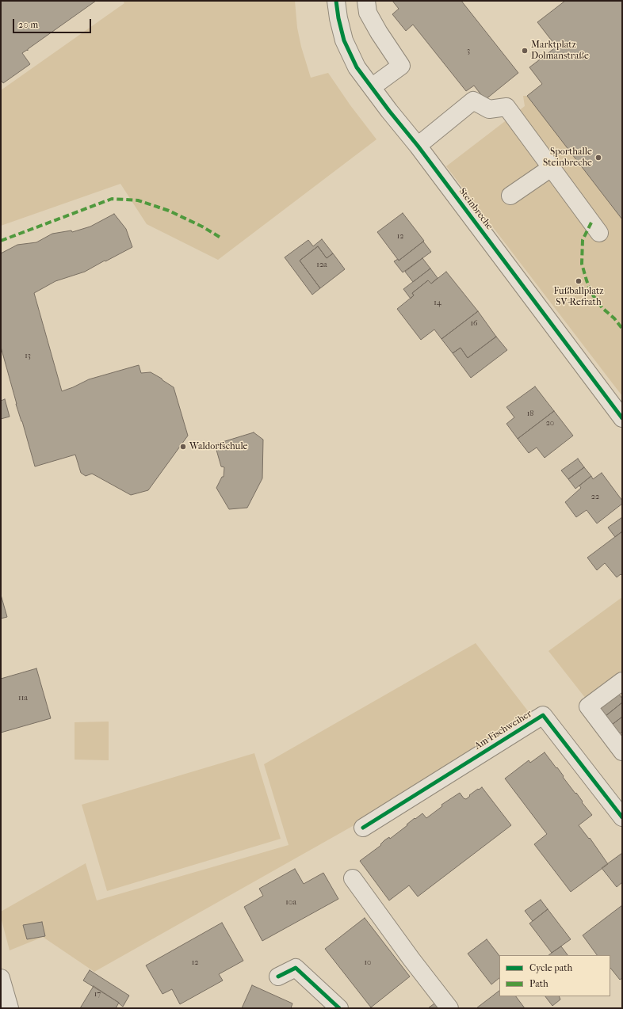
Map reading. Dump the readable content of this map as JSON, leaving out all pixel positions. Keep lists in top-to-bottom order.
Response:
{
  "streets": {
    "street": ["Steinbreche", "Am Fischweiher"]
  },
  "places": [
    "Marktplatz Dolmanstraße",
    "Sporthalle Steinbreche",
    "Fußballplatz SV-Refrath",
    "Waldorfschule"
  ],
  "house_numbers": [
    "3",
    "12",
    "12a",
    "14",
    "16",
    "13",
    "18",
    "20",
    "22",
    "11a",
    "10a",
    "12",
    "10",
    "17"
  ],
  "legend": ["Cycle path", "Path"],
  "scale_bar": "20 m"
}
